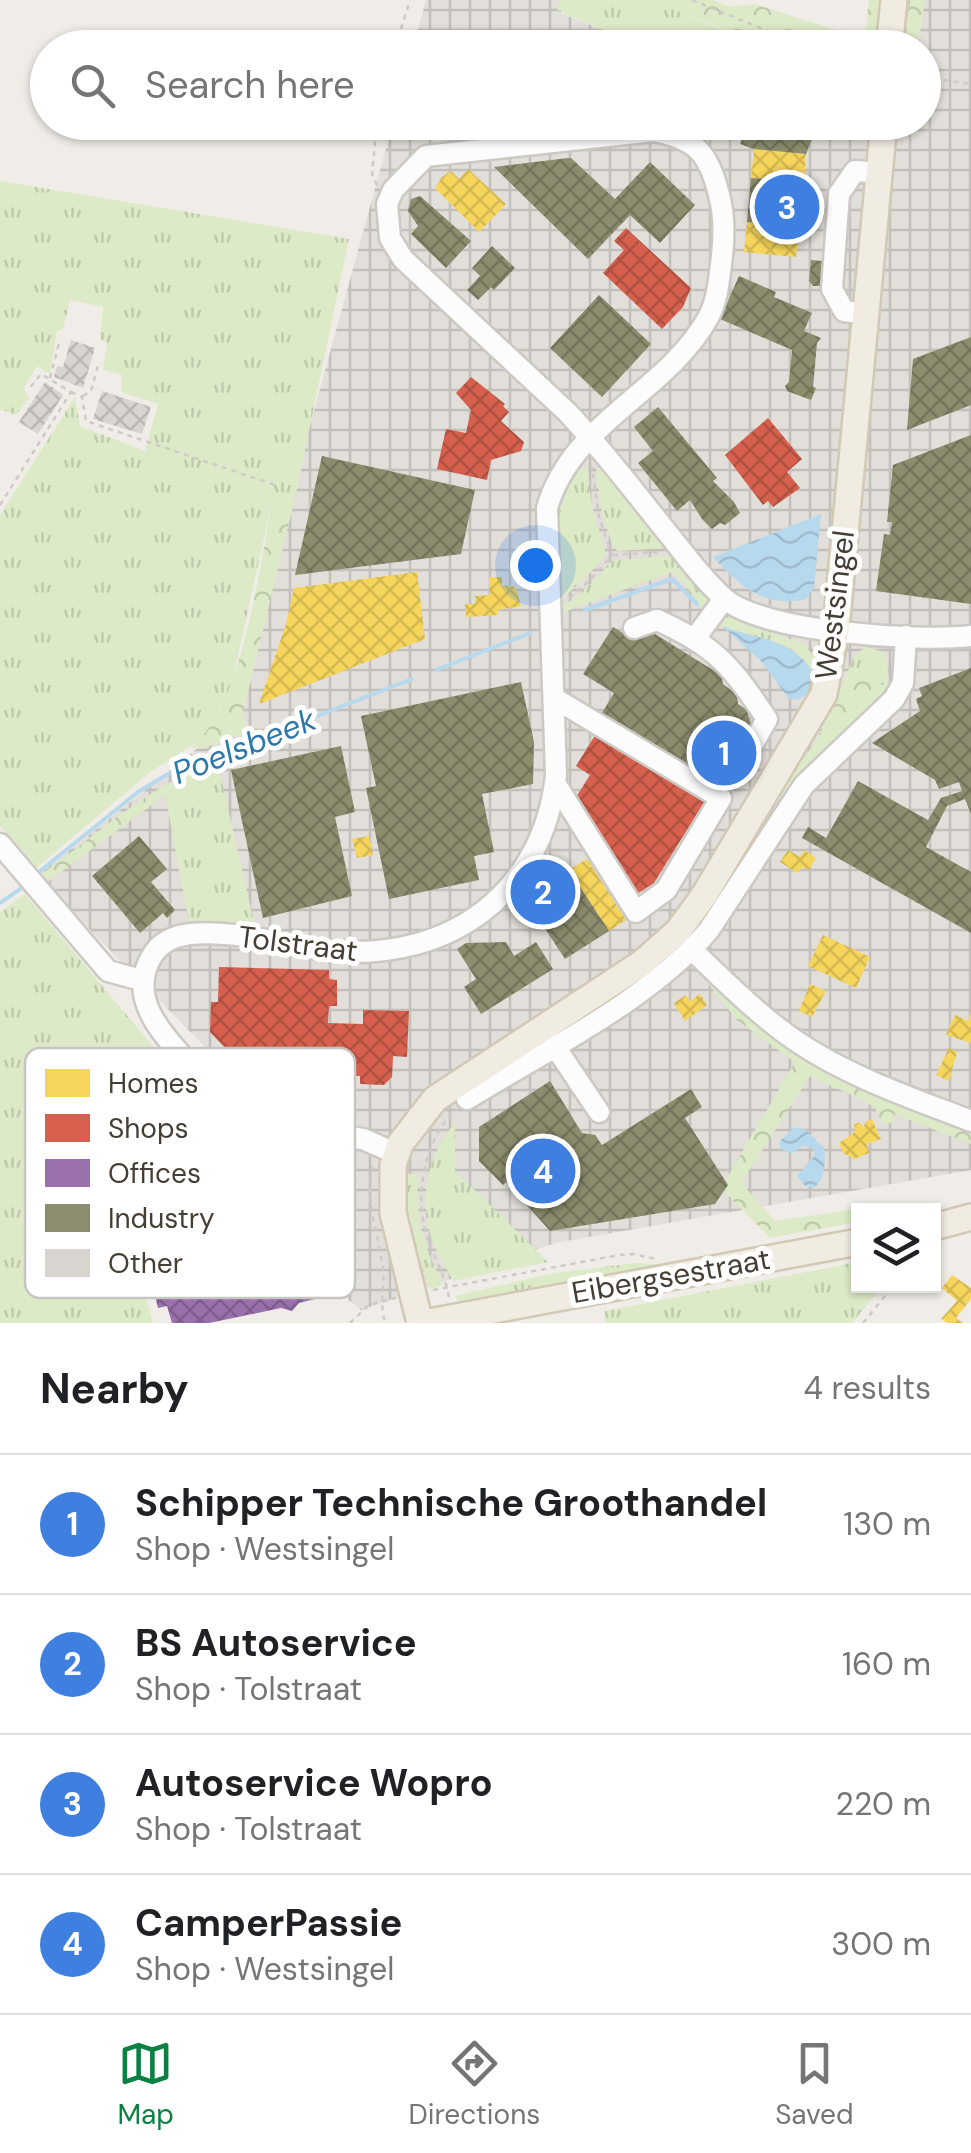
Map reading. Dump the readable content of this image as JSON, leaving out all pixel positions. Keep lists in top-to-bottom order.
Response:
{
  "streets": {
    "main road": ["Westsingel", "Eibergsestraat"],
    "street": ["Tolstraat"]
  },
  "water": ["Poelsbeek"],
  "legend": [
    "Homes",
    "Shops",
    "Offices",
    "Industry",
    "Other"
  ],
  "page": {
    "search": "Search here",
    "pins": [
      "3",
      "1",
      "2",
      "4"
    ],
    "heading": ["Nearby", "4 results"],
    "list": [
      {
        "mark": "1",
        "name": "Schipper Technische Groothandel",
        "note": "Shop · Westsingel",
        "value": "130 m"
      },
      {
        "mark": "2",
        "name": "BS Autoservice",
        "note": "Shop · Tolstraat",
        "value": "160 m"
      },
      {
        "mark": "3",
        "name": "Autoservice Wopro",
        "note": "Shop · Tolstraat",
        "value": "220 m"
      },
      {
        "mark": "4",
        "name": "CamperPassie",
        "note": "Shop · Westsingel",
        "value": "300 m"
      }
    ],
    "nav": ["Map", "Directions", "Saved"]
  }
}
